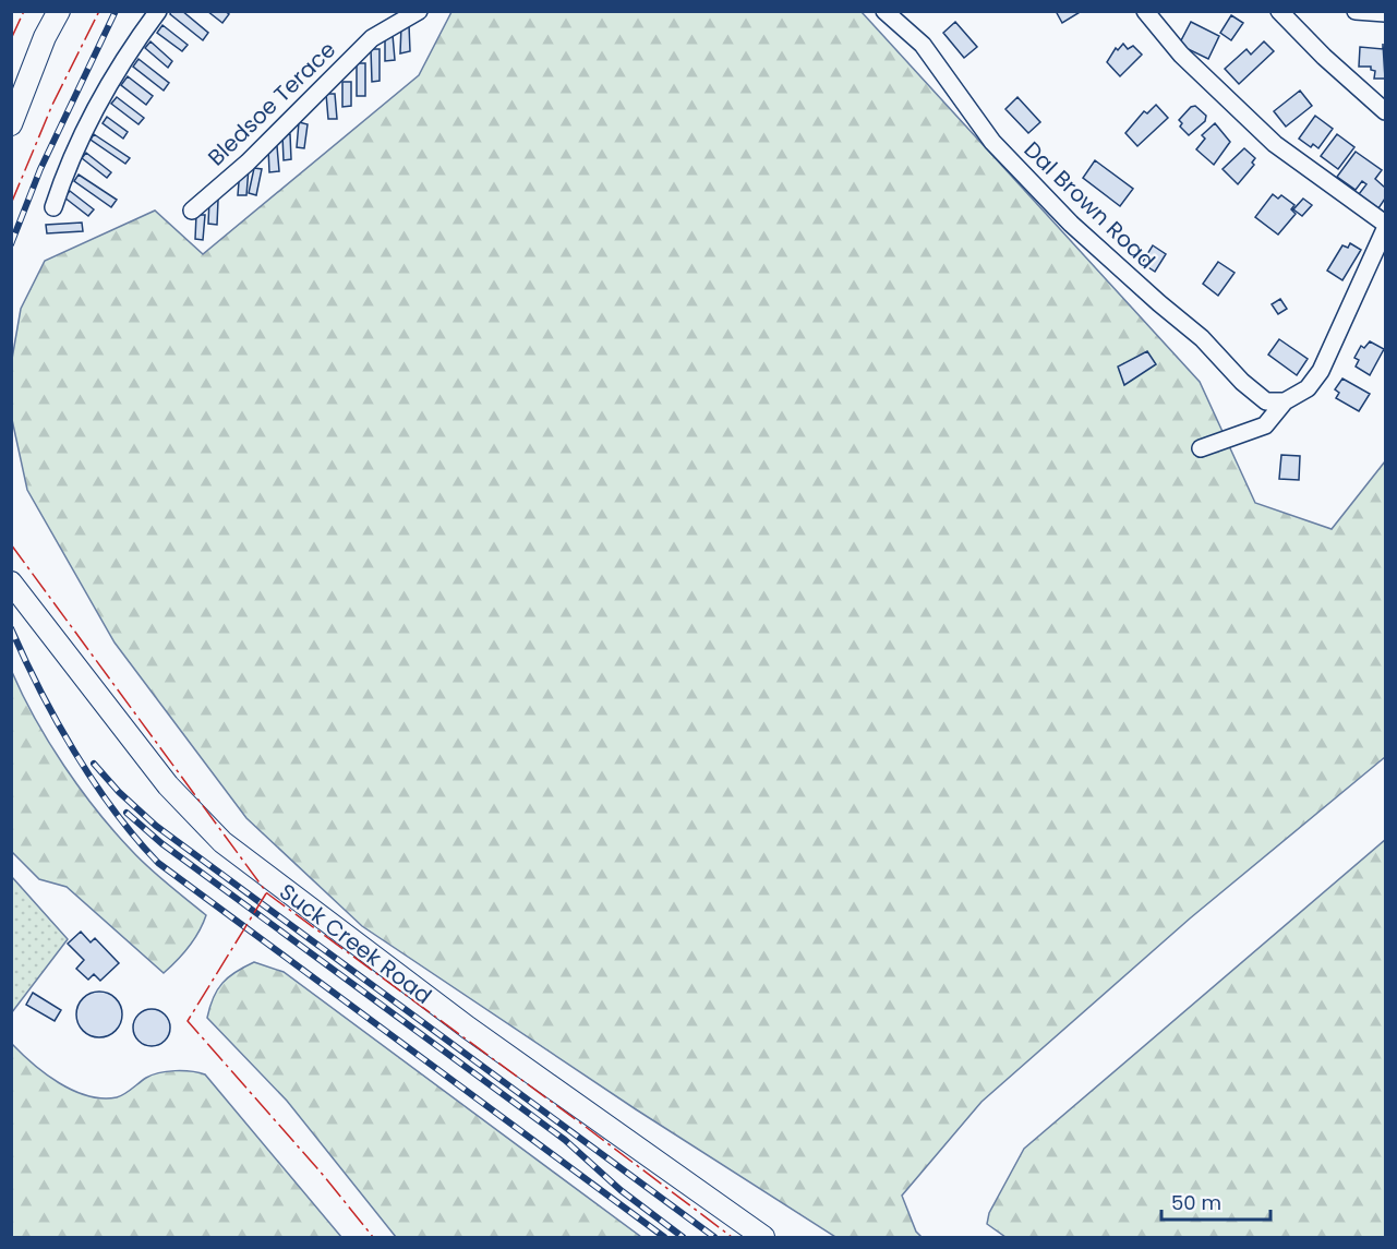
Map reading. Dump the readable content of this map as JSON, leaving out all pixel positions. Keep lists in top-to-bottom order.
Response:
{
  "streets": {
    "main road": ["Suck Creek Road"],
    "street": ["Bledsoe Terace", "Dal Brown Road"]
  },
  "scale_bar": "50 m"
}
